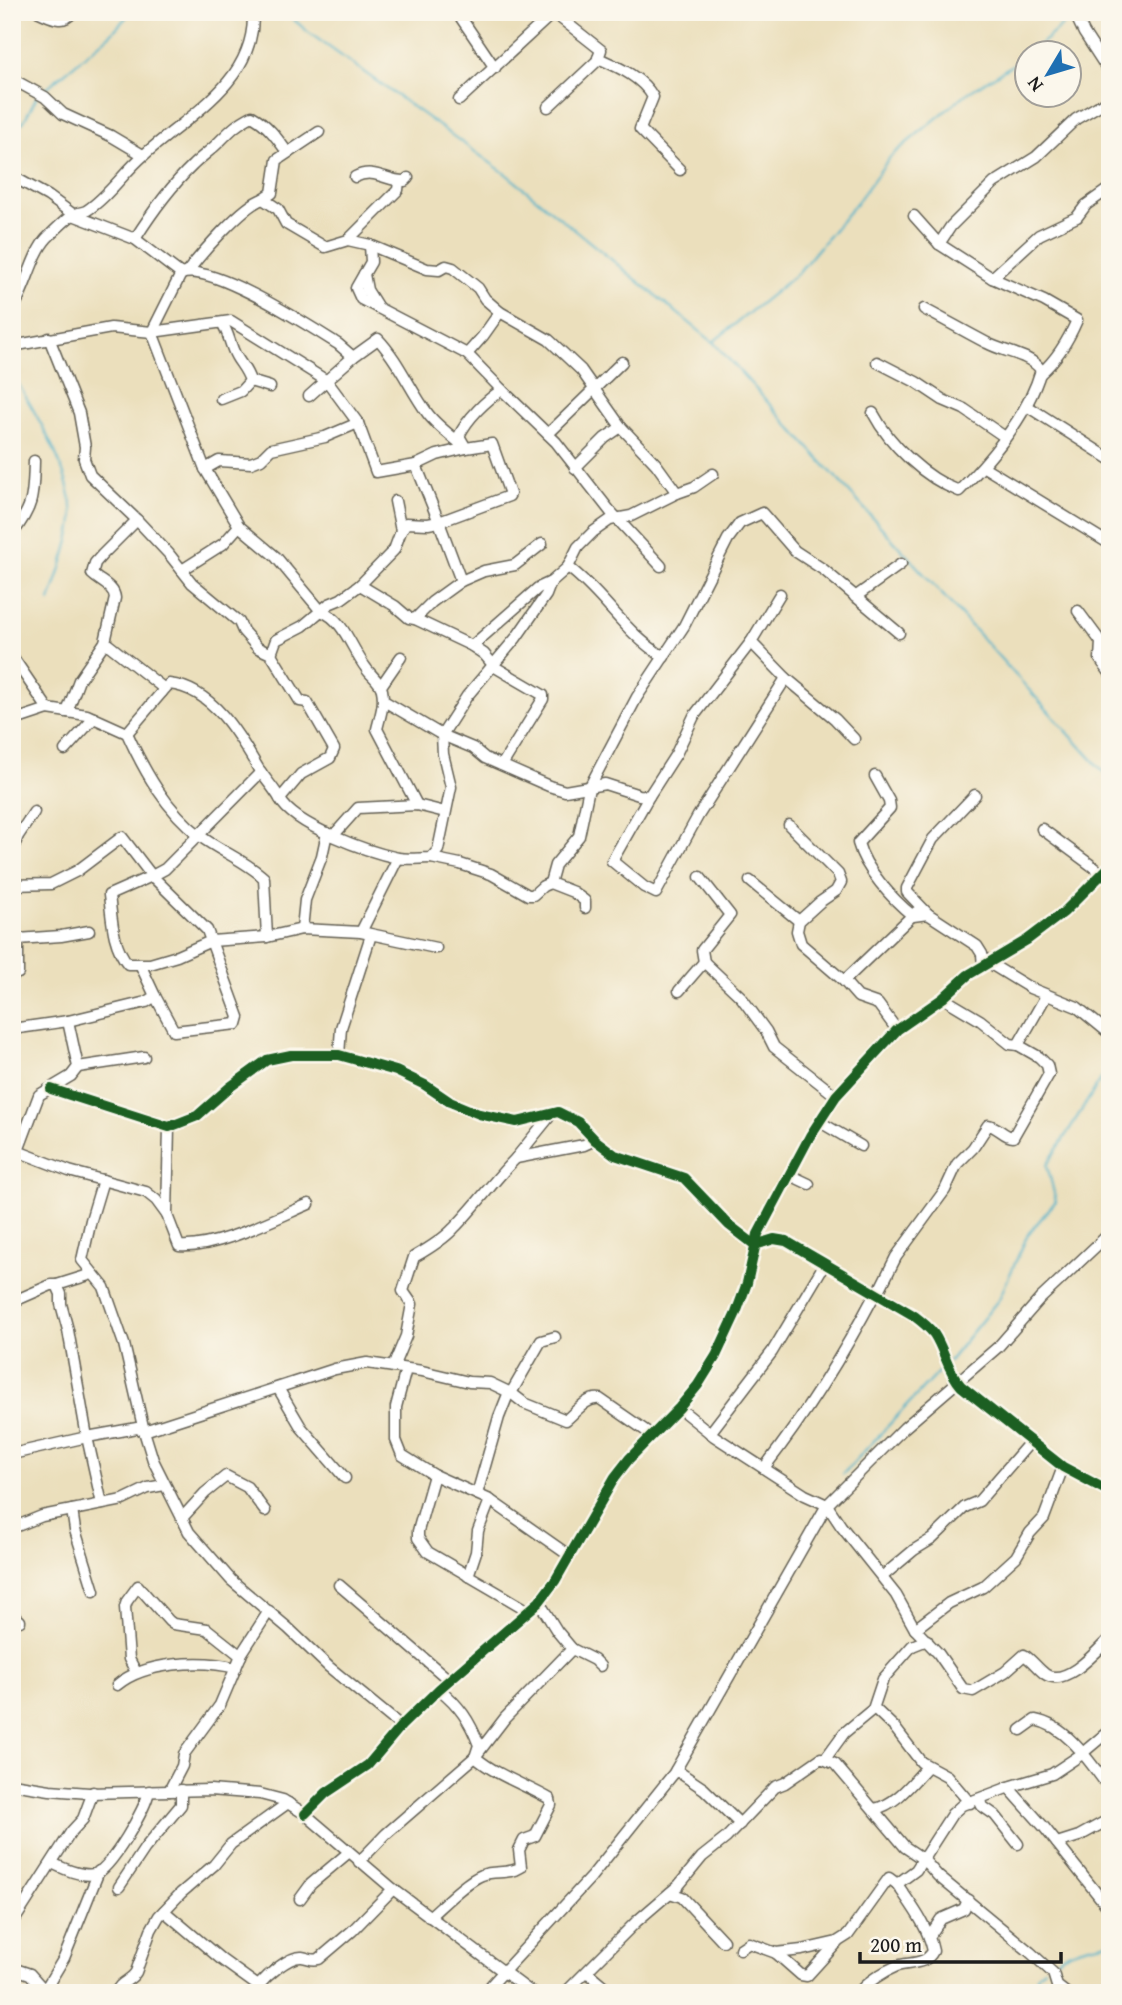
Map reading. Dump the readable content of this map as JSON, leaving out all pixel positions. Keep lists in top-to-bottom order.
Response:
{
  "scale_bar": "200 m",
  "north": "bottom left"
}
